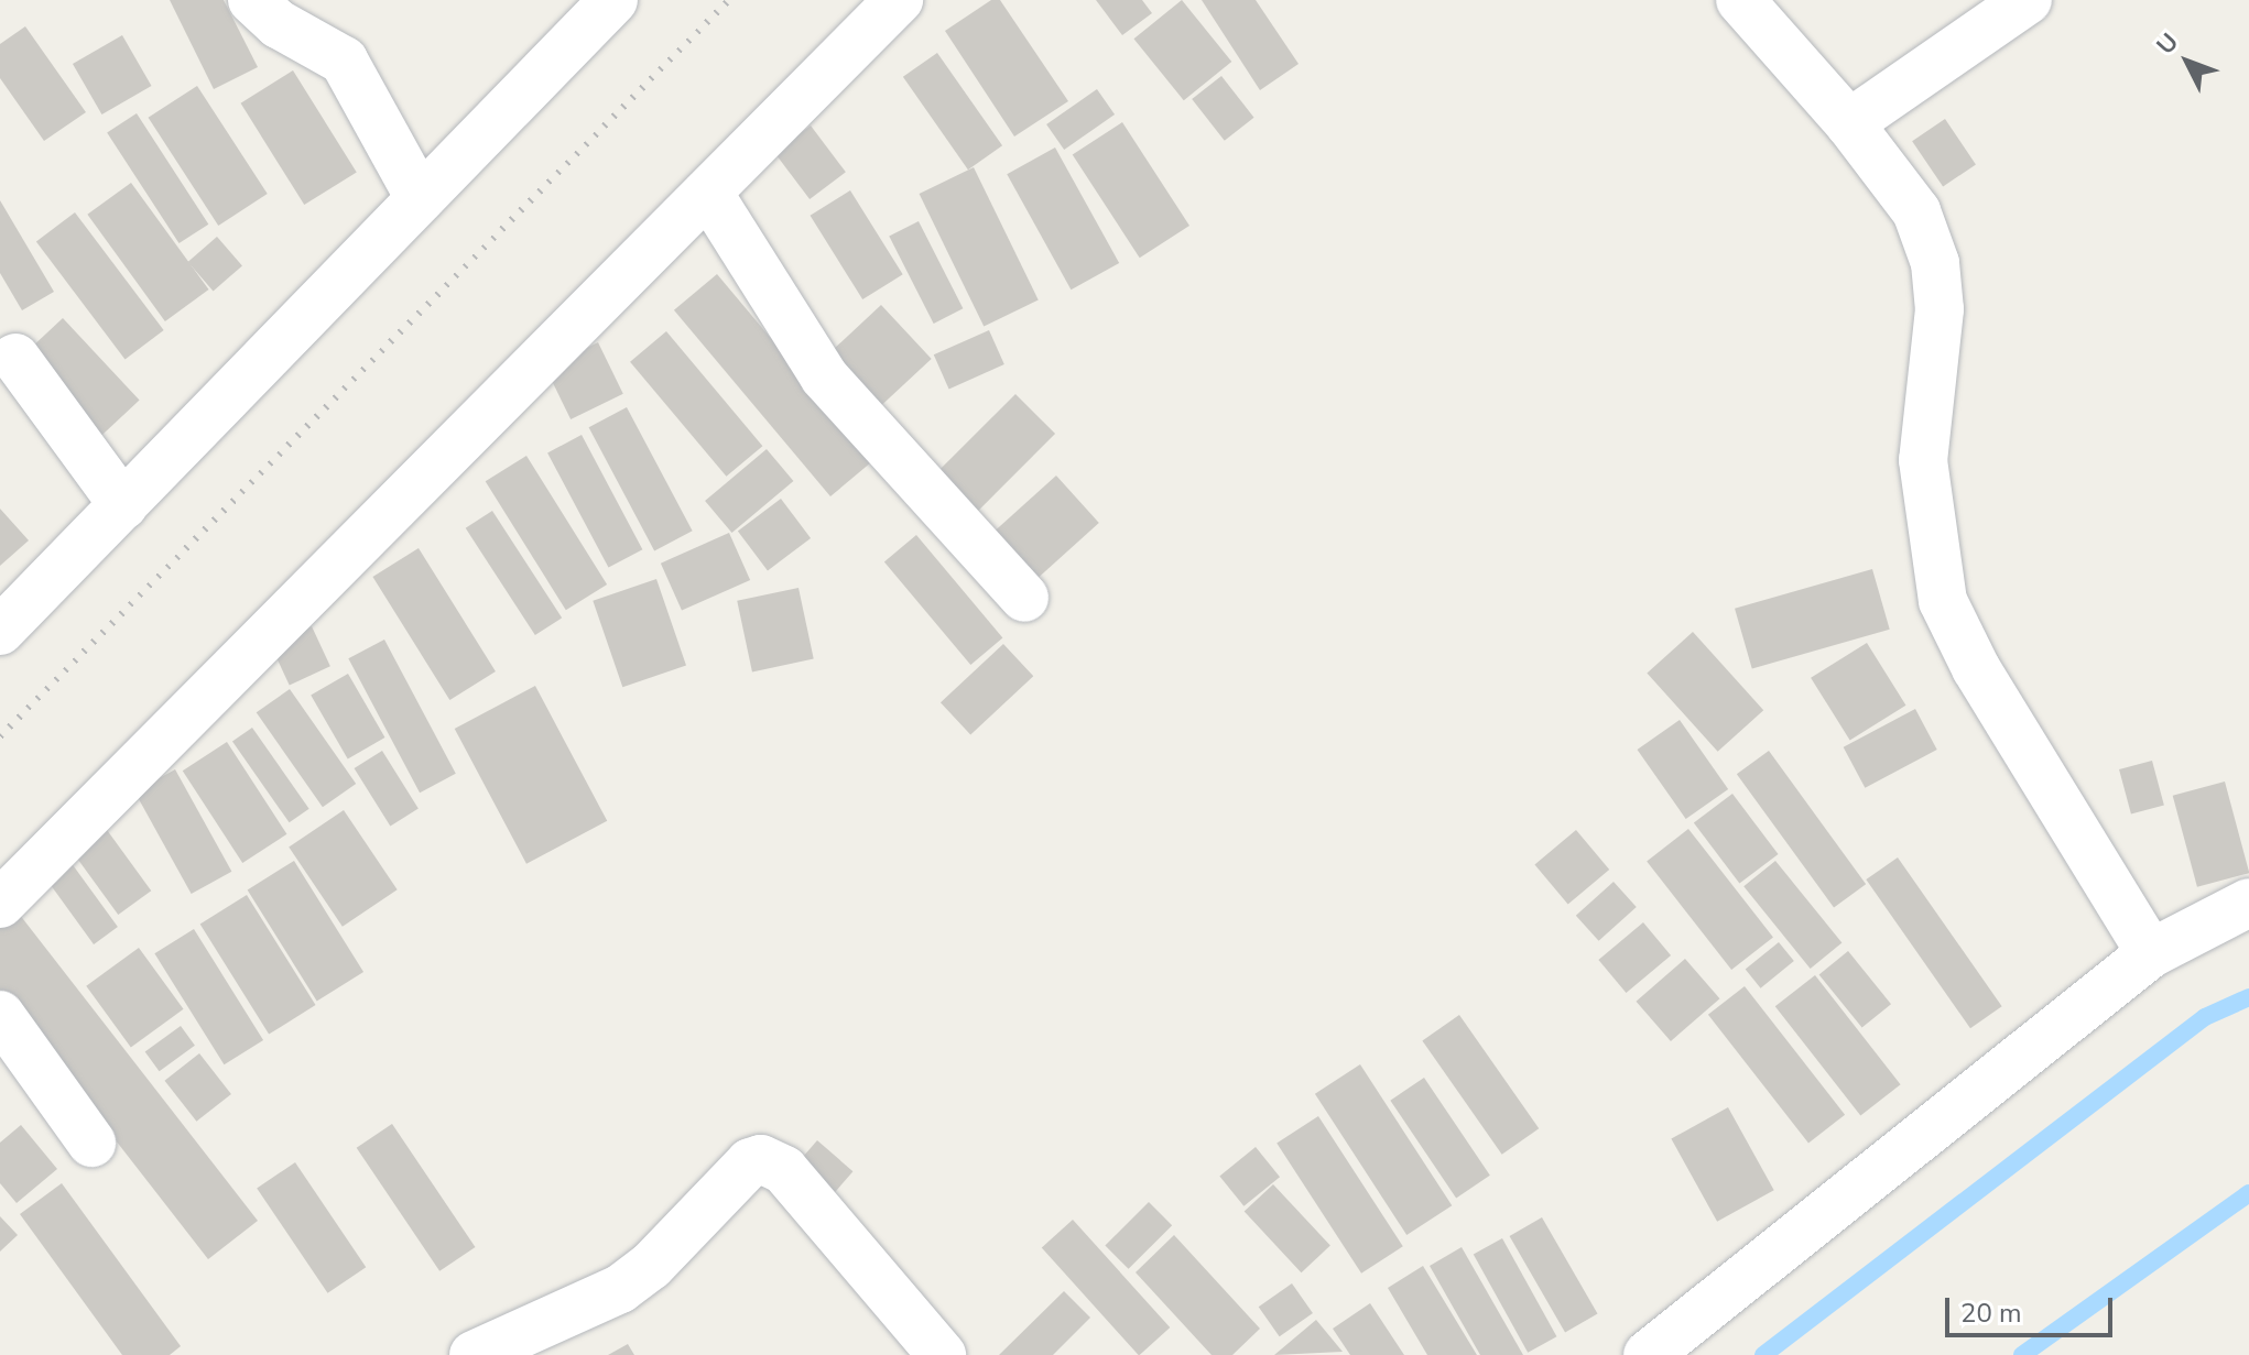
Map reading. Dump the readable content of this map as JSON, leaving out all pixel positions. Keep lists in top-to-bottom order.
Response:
{
  "scale_bar": "20 m",
  "north": "top left"
}
